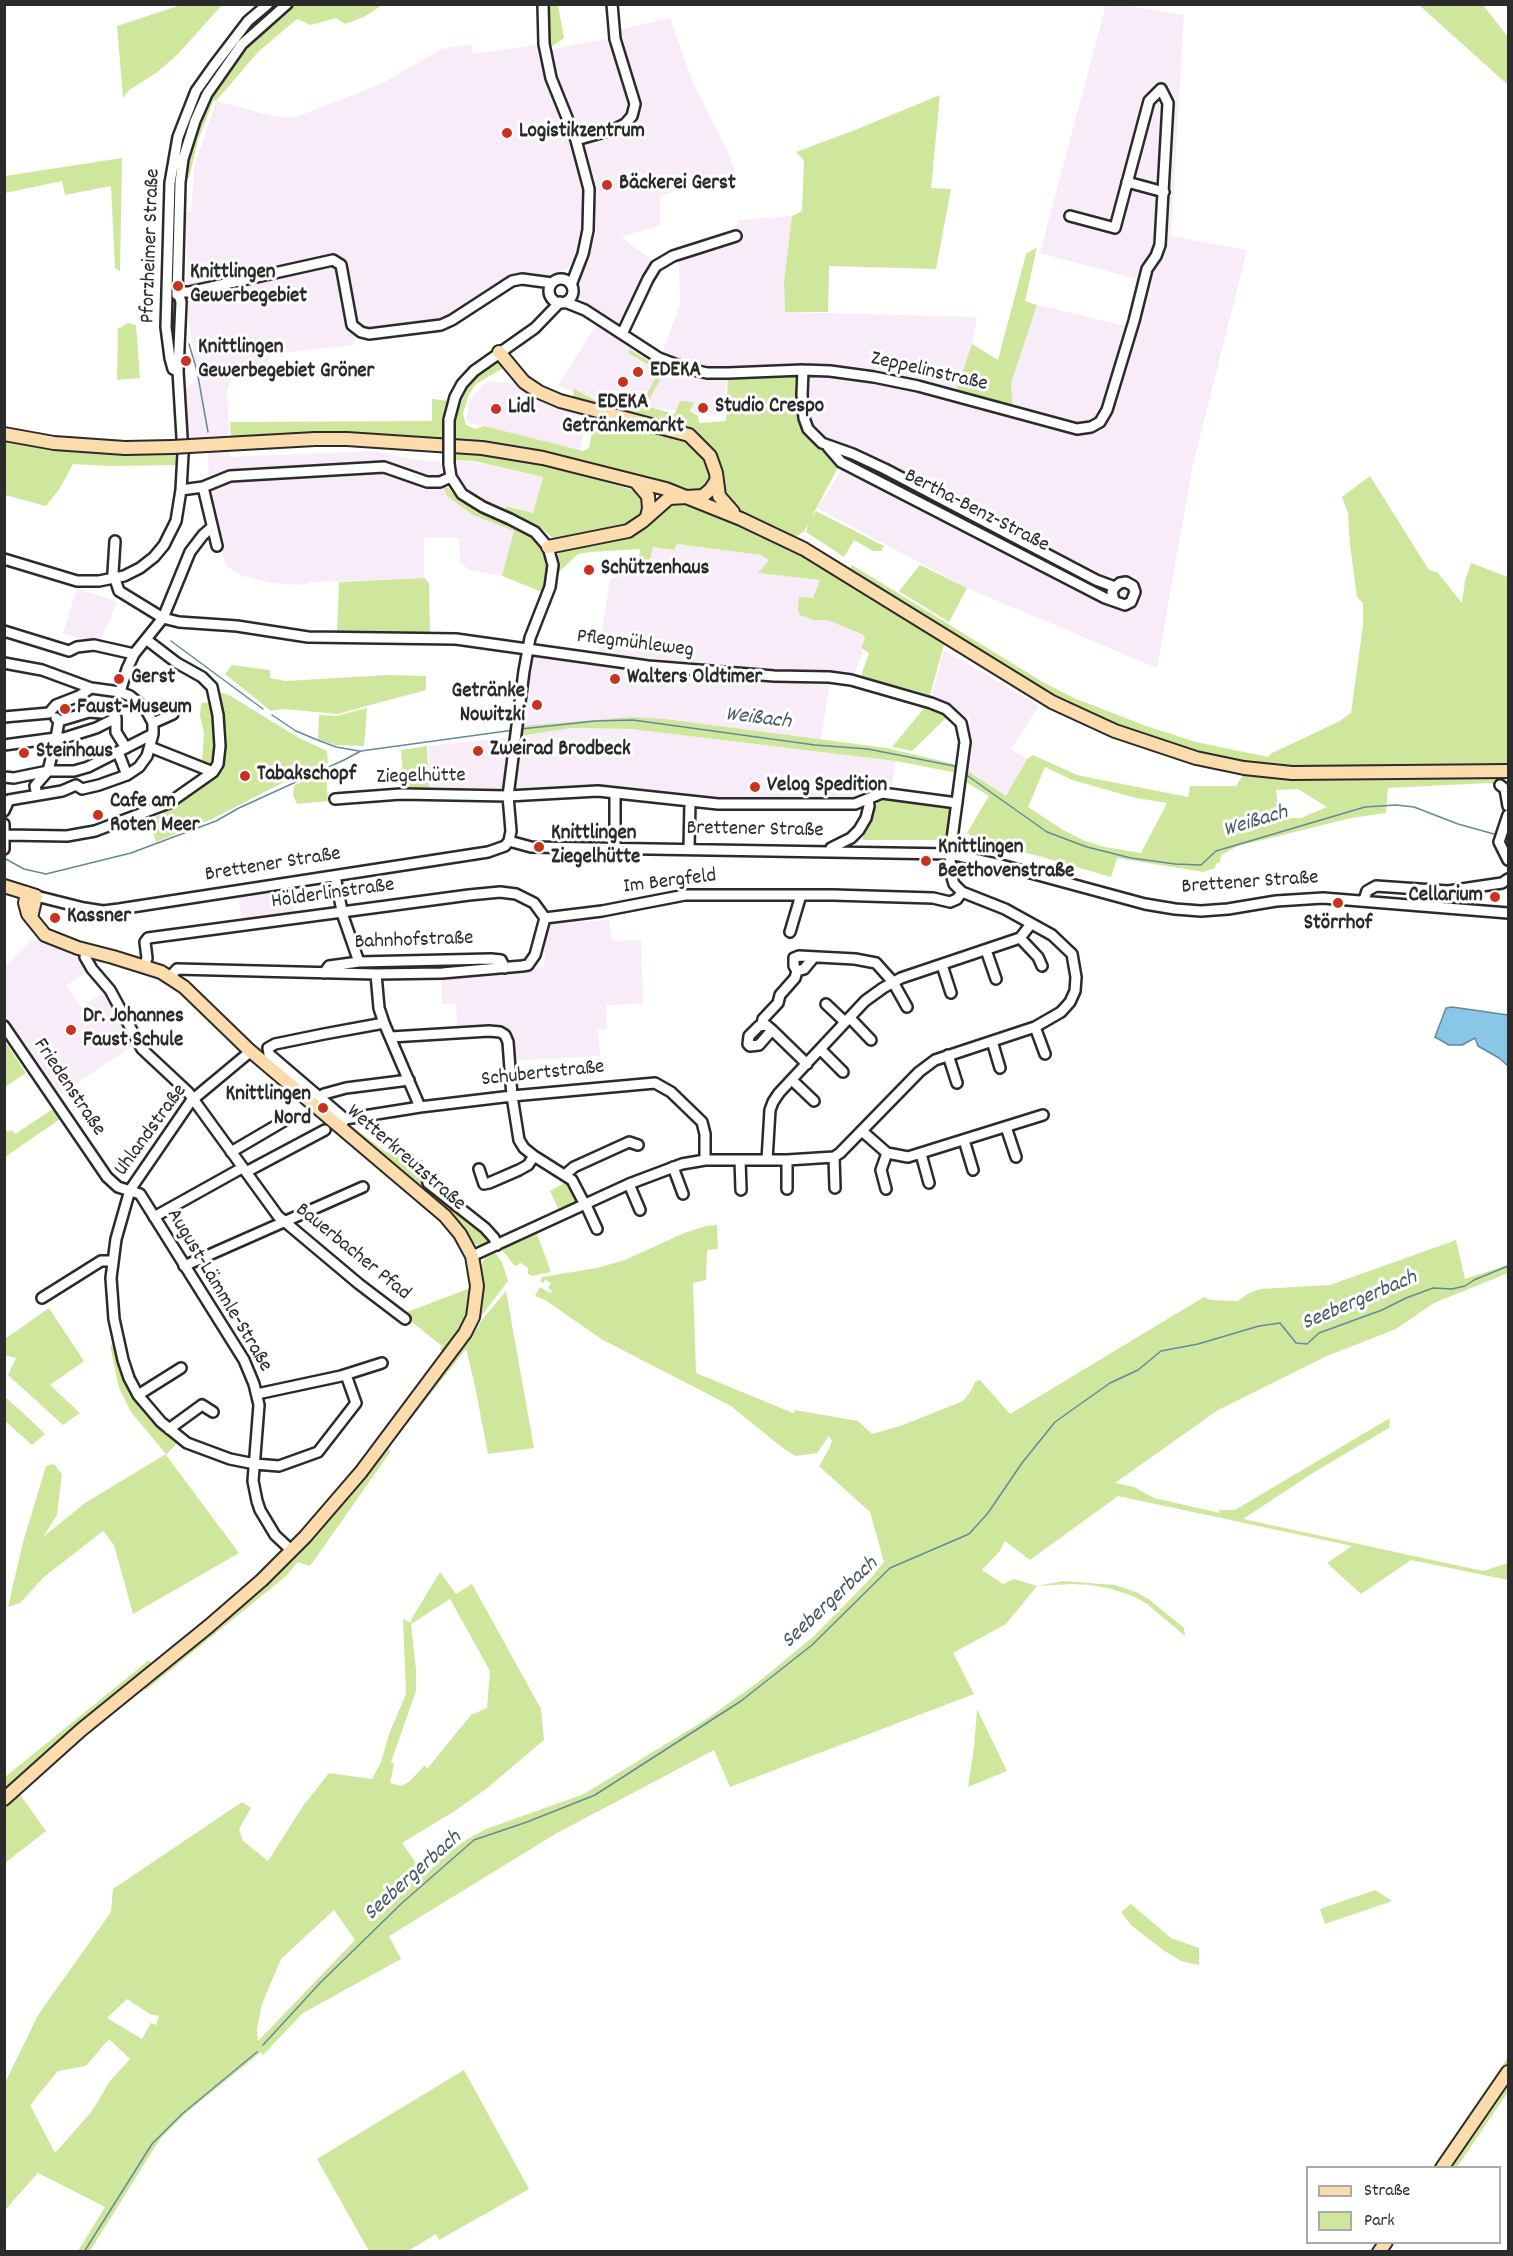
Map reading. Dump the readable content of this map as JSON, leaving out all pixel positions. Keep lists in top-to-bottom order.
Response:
{
  "streets": {
    "main road": ["Brettener Straße", "Wetterkreuzstraße"],
    "street": [
      "Pforzheimer Straße",
      "Zeppelinstraße",
      "Bertha-Benz-Straße",
      "Pflegmühleweg",
      "Ziegelhütte",
      "Im Bergfeld",
      "Hölderlinstraße",
      "Bahnhofstraße",
      "Schubertstraße",
      "Friedenstraße",
      "Uhlandstraße",
      "Bauerbacher Pfad",
      "August-Lämmle-Straße"
    ]
  },
  "crossings": [
    ["Pforzheimer Straße", "Zeppelinstraße"],
    ["Zeppelinstraße", "Bertha-Benz-Straße"],
    ["Pflegmühleweg", "Ziegelhütte"],
    ["Pflegmühleweg", "Brettener Straße"],
    ["Pflegmühleweg", "Im Bergfeld"],
    ["Im Bergfeld", "Hölderlinstraße"],
    ["Im Bergfeld", "Bahnhofstraße"],
    ["Hölderlinstraße", "Bahnhofstraße"],
    ["Bahnhofstraße", "Wetterkreuzstraße"],
    ["Schubertstraße", "Wetterkreuzstraße"],
    ["Friedenstraße", "Uhlandstraße"],
    ["Friedenstraße", "August-Lämmle-Straße"],
    ["Uhlandstraße", "Wetterkreuzstraße"],
    ["Uhlandstraße", "Bauerbacher Pfad"],
    ["Uhlandstraße", "August-Lämmle-Straße"],
    ["Wetterkreuzstraße", "August-Lämmle-Straße"]
  ],
  "water": ["Weißach", "Seebergerbach"],
  "places": [
    "Logistikzentrum",
    "Bäckerei Gerst",
    "Knittlingen Gewerbegebiet",
    "Knittlingen Gewerbegebiet Gröner",
    "EDEKA",
    "EDEKA Getränkemarkt",
    "Studio Crespo",
    "Lidl",
    "Schützenhaus",
    "Gerst",
    "Walters Oldtimer",
    "Getränke Nowitzki",
    "Faust-Museum",
    "Zweirad Brodbeck",
    "Steinhaus",
    "Tabakschopf",
    "Velog Spedition",
    "Cafe am Roten Meer",
    "Knittlingen Ziegelhütte",
    "Knittlingen Beethovenstraße",
    "Cellarium",
    "Störrhof",
    "Kassner",
    "Dr. Johannes Faust Schule",
    "Knittlingen Nord"
  ],
  "legend": ["Straße", "Park"]
}
